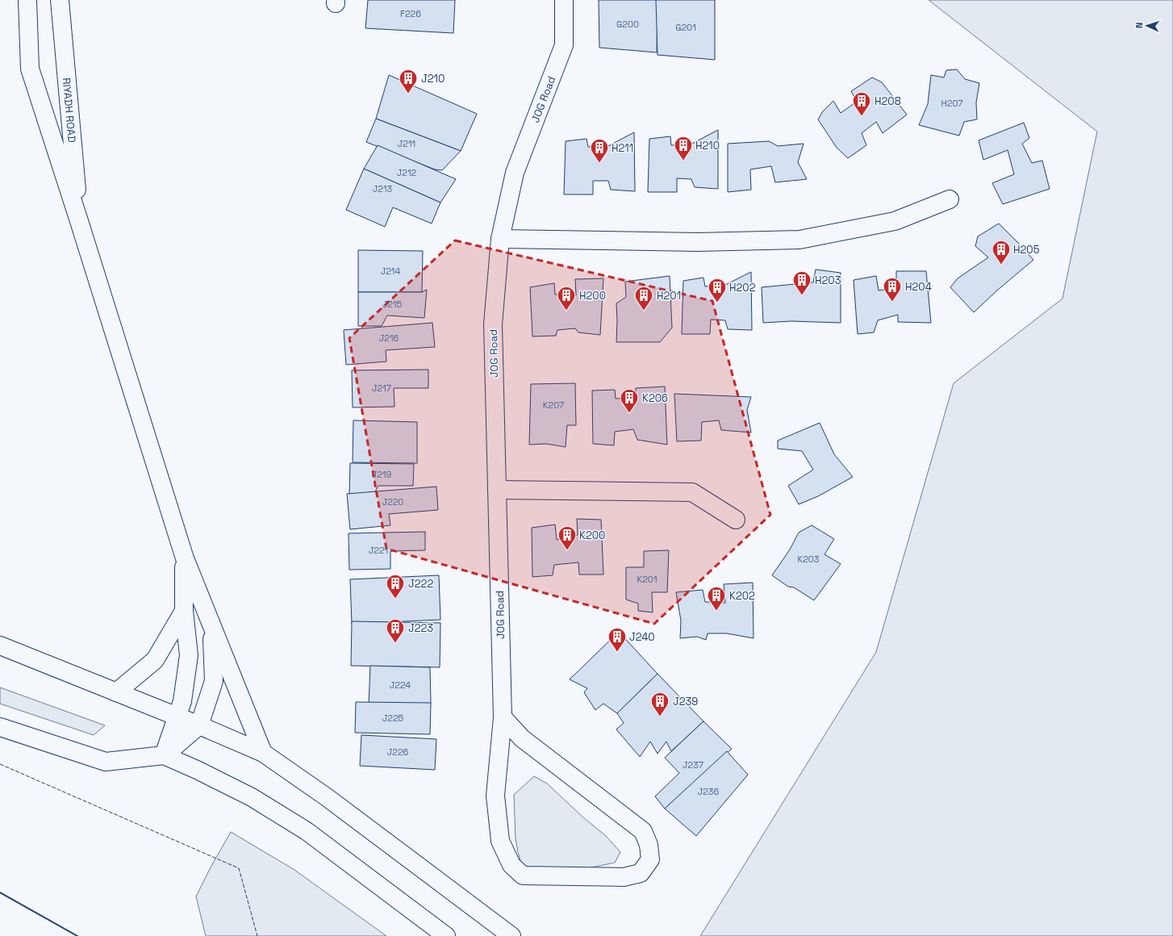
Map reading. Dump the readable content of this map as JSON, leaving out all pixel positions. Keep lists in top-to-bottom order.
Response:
{
  "streets": {
    "street": ["JOG Road", "RIYADH ROAD"]
  },
  "places": {
    "building": [
      "J210",
      "H208",
      "H210",
      "H211",
      "H205",
      "H203",
      "H204",
      "H202",
      "H200",
      "H201",
      "K206",
      "K200",
      "J222",
      "K202",
      "J223",
      "J240",
      "J239"
    ]
  },
  "house_numbers": [
    "F226",
    "G200",
    "G201",
    "H207",
    "J211",
    "J212",
    "J213",
    "J214",
    "J215",
    "J216",
    "J217",
    "K207",
    "J219",
    "J220",
    "J221",
    "K203",
    "K201",
    "J224",
    "J225",
    "J226",
    "J237",
    "J236"
  ],
  "north": "left"
}
